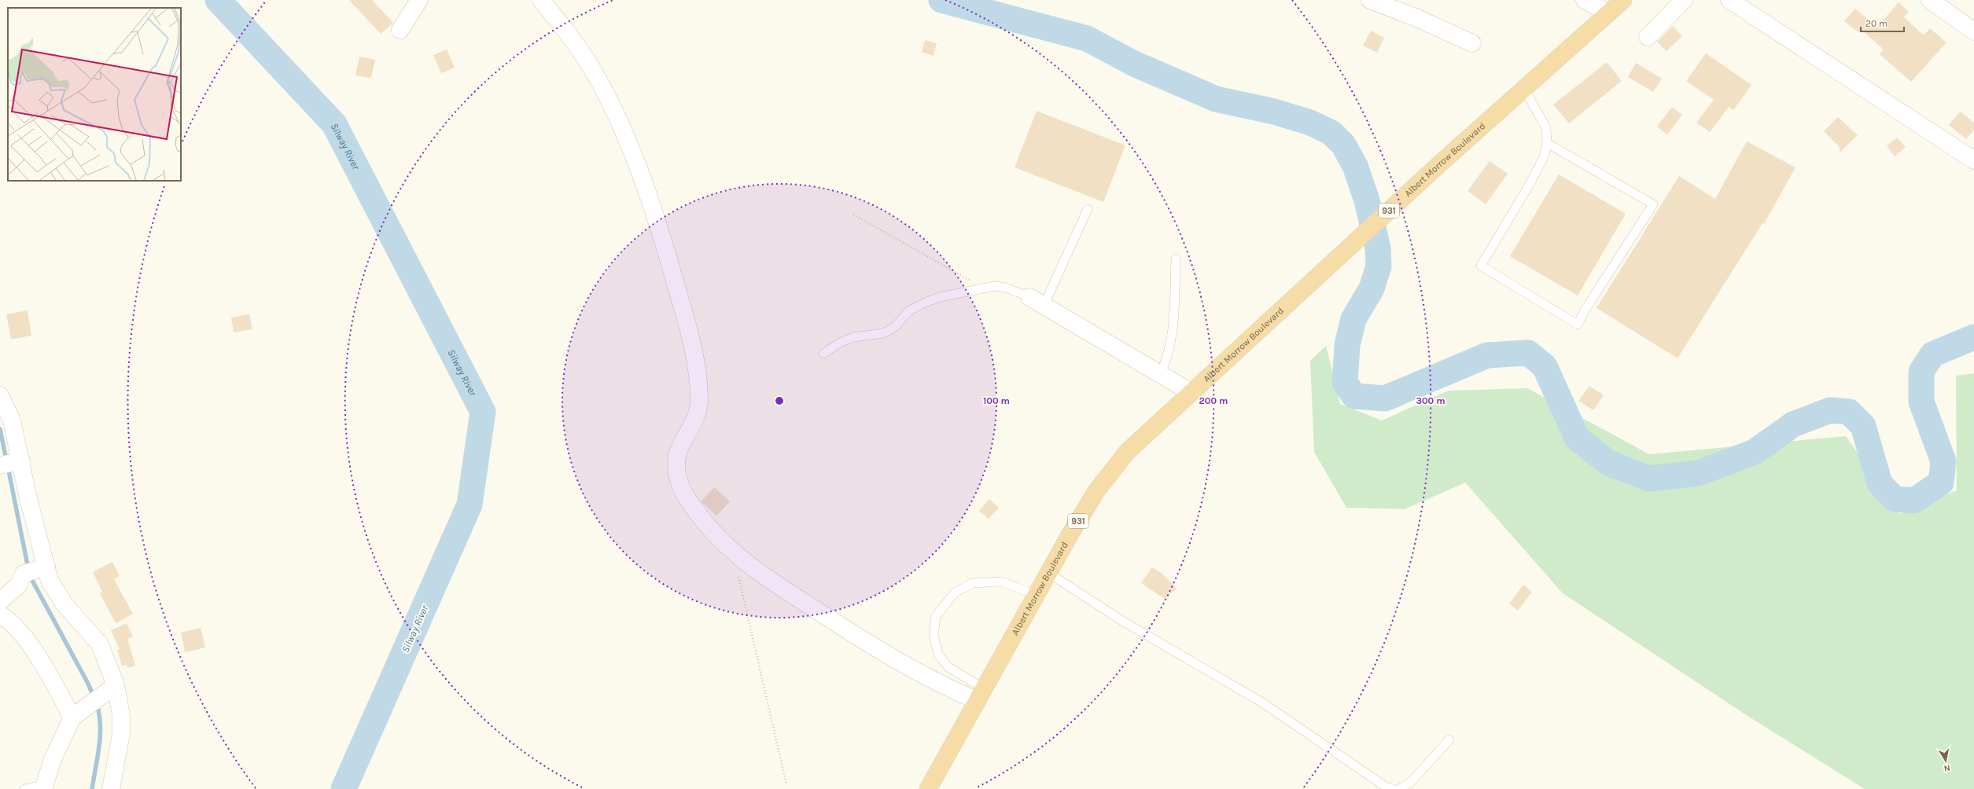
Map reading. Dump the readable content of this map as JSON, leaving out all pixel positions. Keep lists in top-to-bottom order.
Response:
{
  "streets": {
    "highway": ["Albert Morrow Boulevard", "931"]
  },
  "water": ["Silway River"],
  "scale_bar": "20 m",
  "north": "bottom",
  "rings": ["100 m", "200 m", "300 m"]
}
